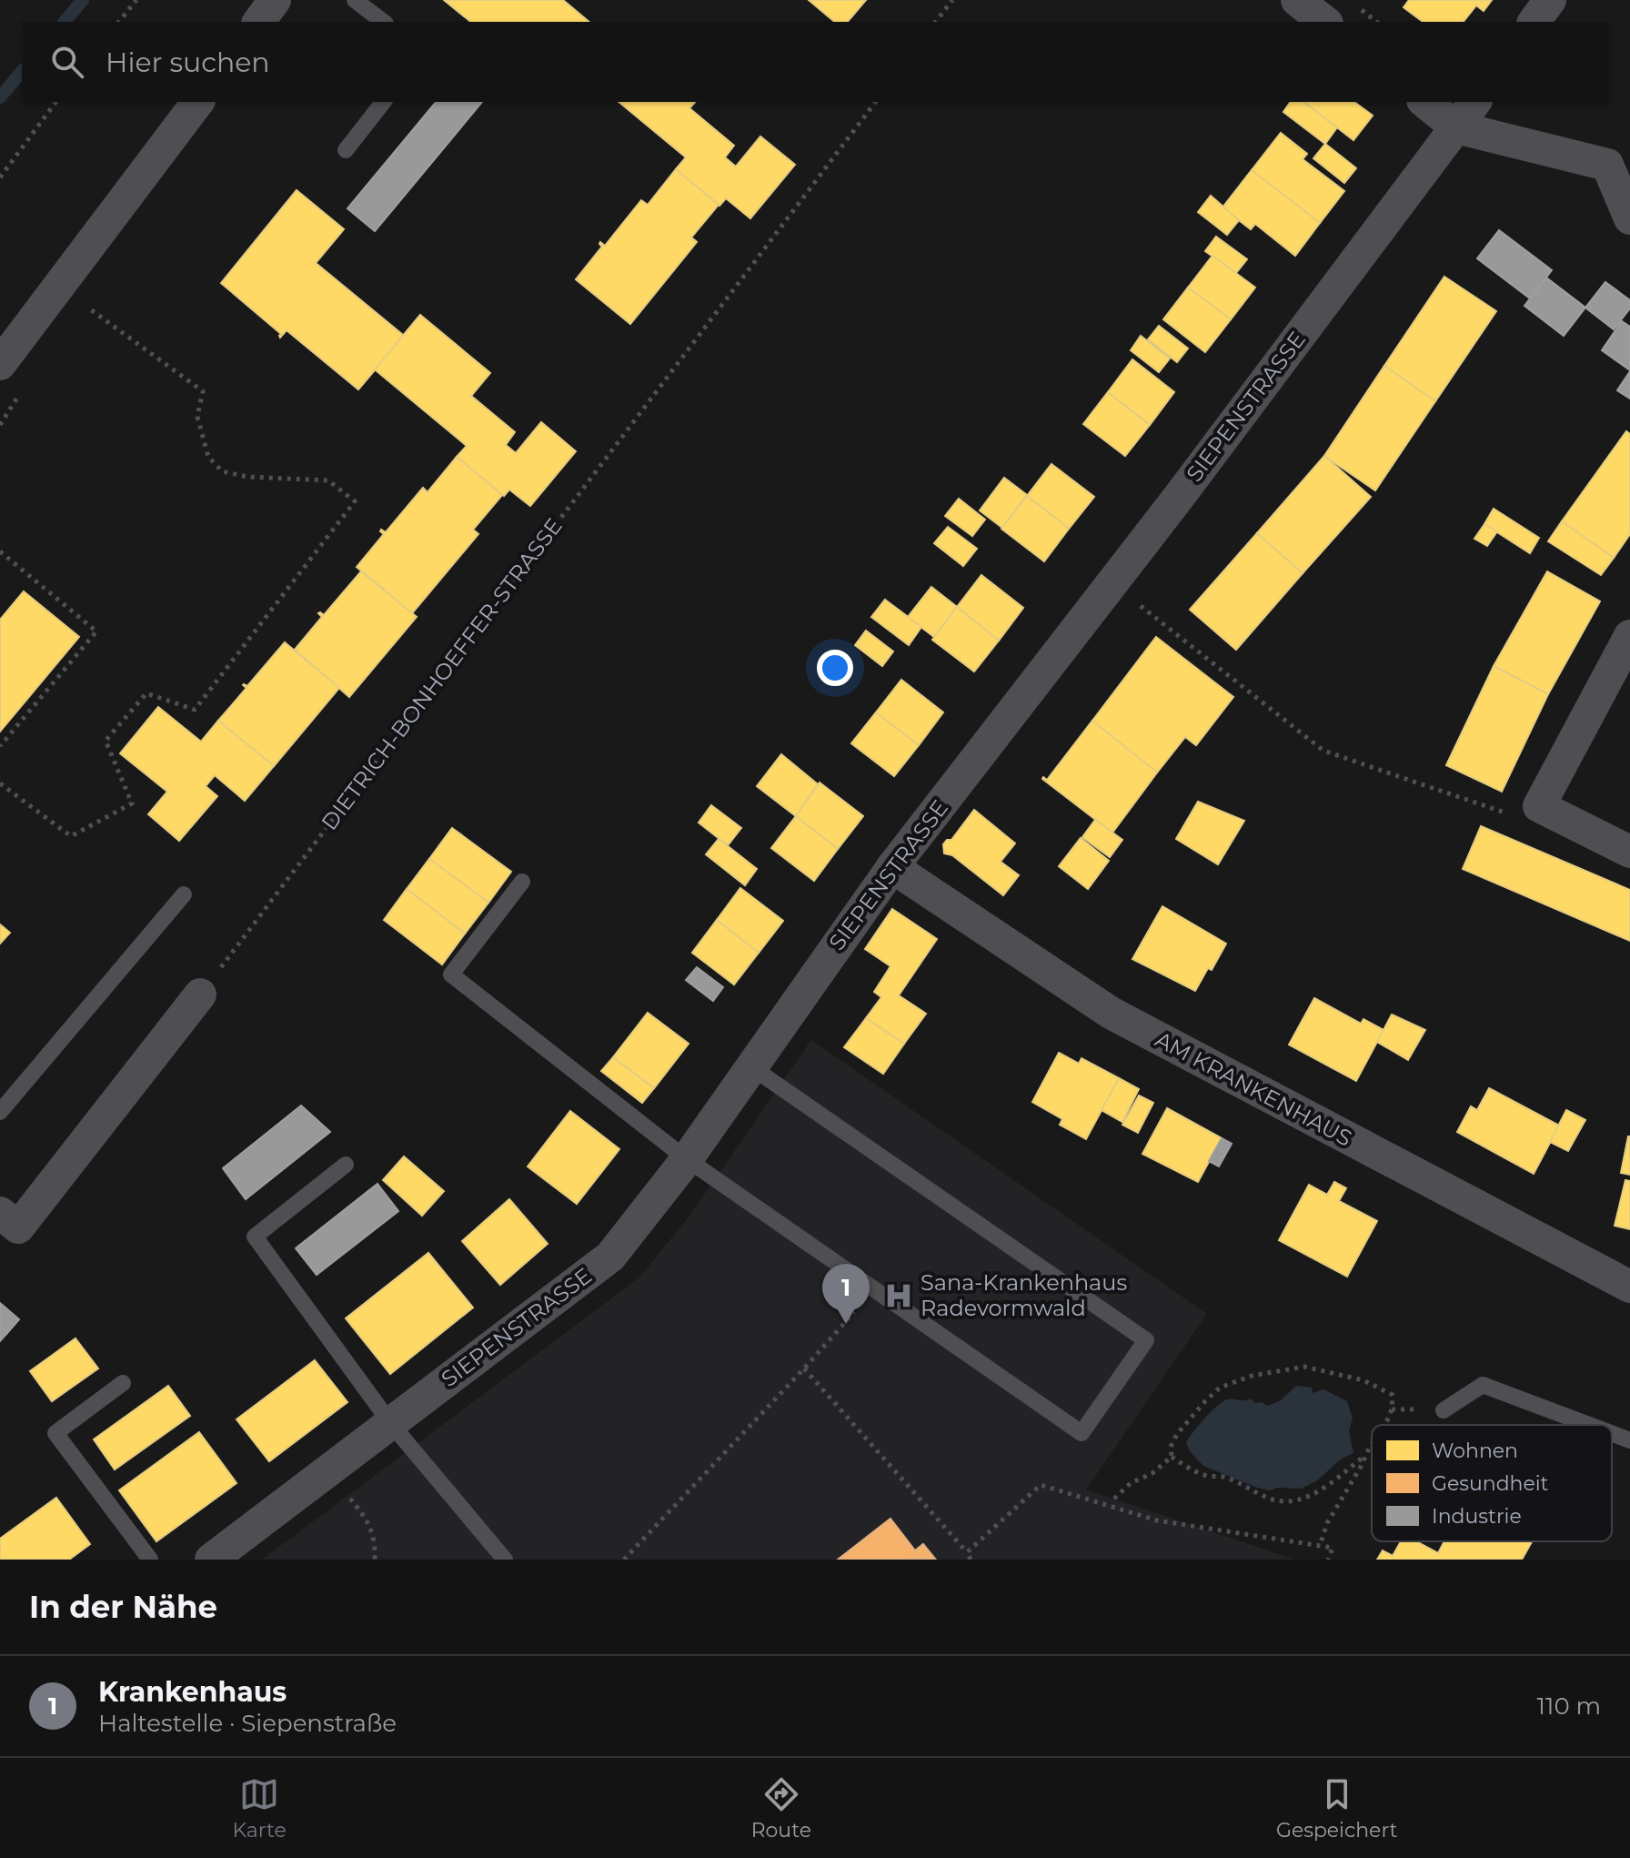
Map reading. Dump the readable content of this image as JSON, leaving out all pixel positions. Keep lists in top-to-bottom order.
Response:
{
  "streets": {
    "street": ["SIEPENSTRASSE", "AM KRANKENHAUS"],
    "path": ["DIETRICH-BONHOEFFER-STRASSE"]
  },
  "crossings": [
    ["SIEPENSTRASSE", "AM KRANKENHAUS"]
  ],
  "places": {
    "hospital": ["Sana-Krankenhaus Radevormwald"]
  },
  "legend": ["Wohnen", "Gesundheit", "Industrie"],
  "page": {
    "search": "Hier suchen",
    "pins": "1",
    "heading": "In der Nähe",
    "list": [
      {
        "mark": "1",
        "name": "Krankenhaus",
        "note": "Haltestelle · Siepenstraße",
        "value": "110 m"
      }
    ],
    "nav": ["Karte", "Route", "Gespeichert"]
  }
}
